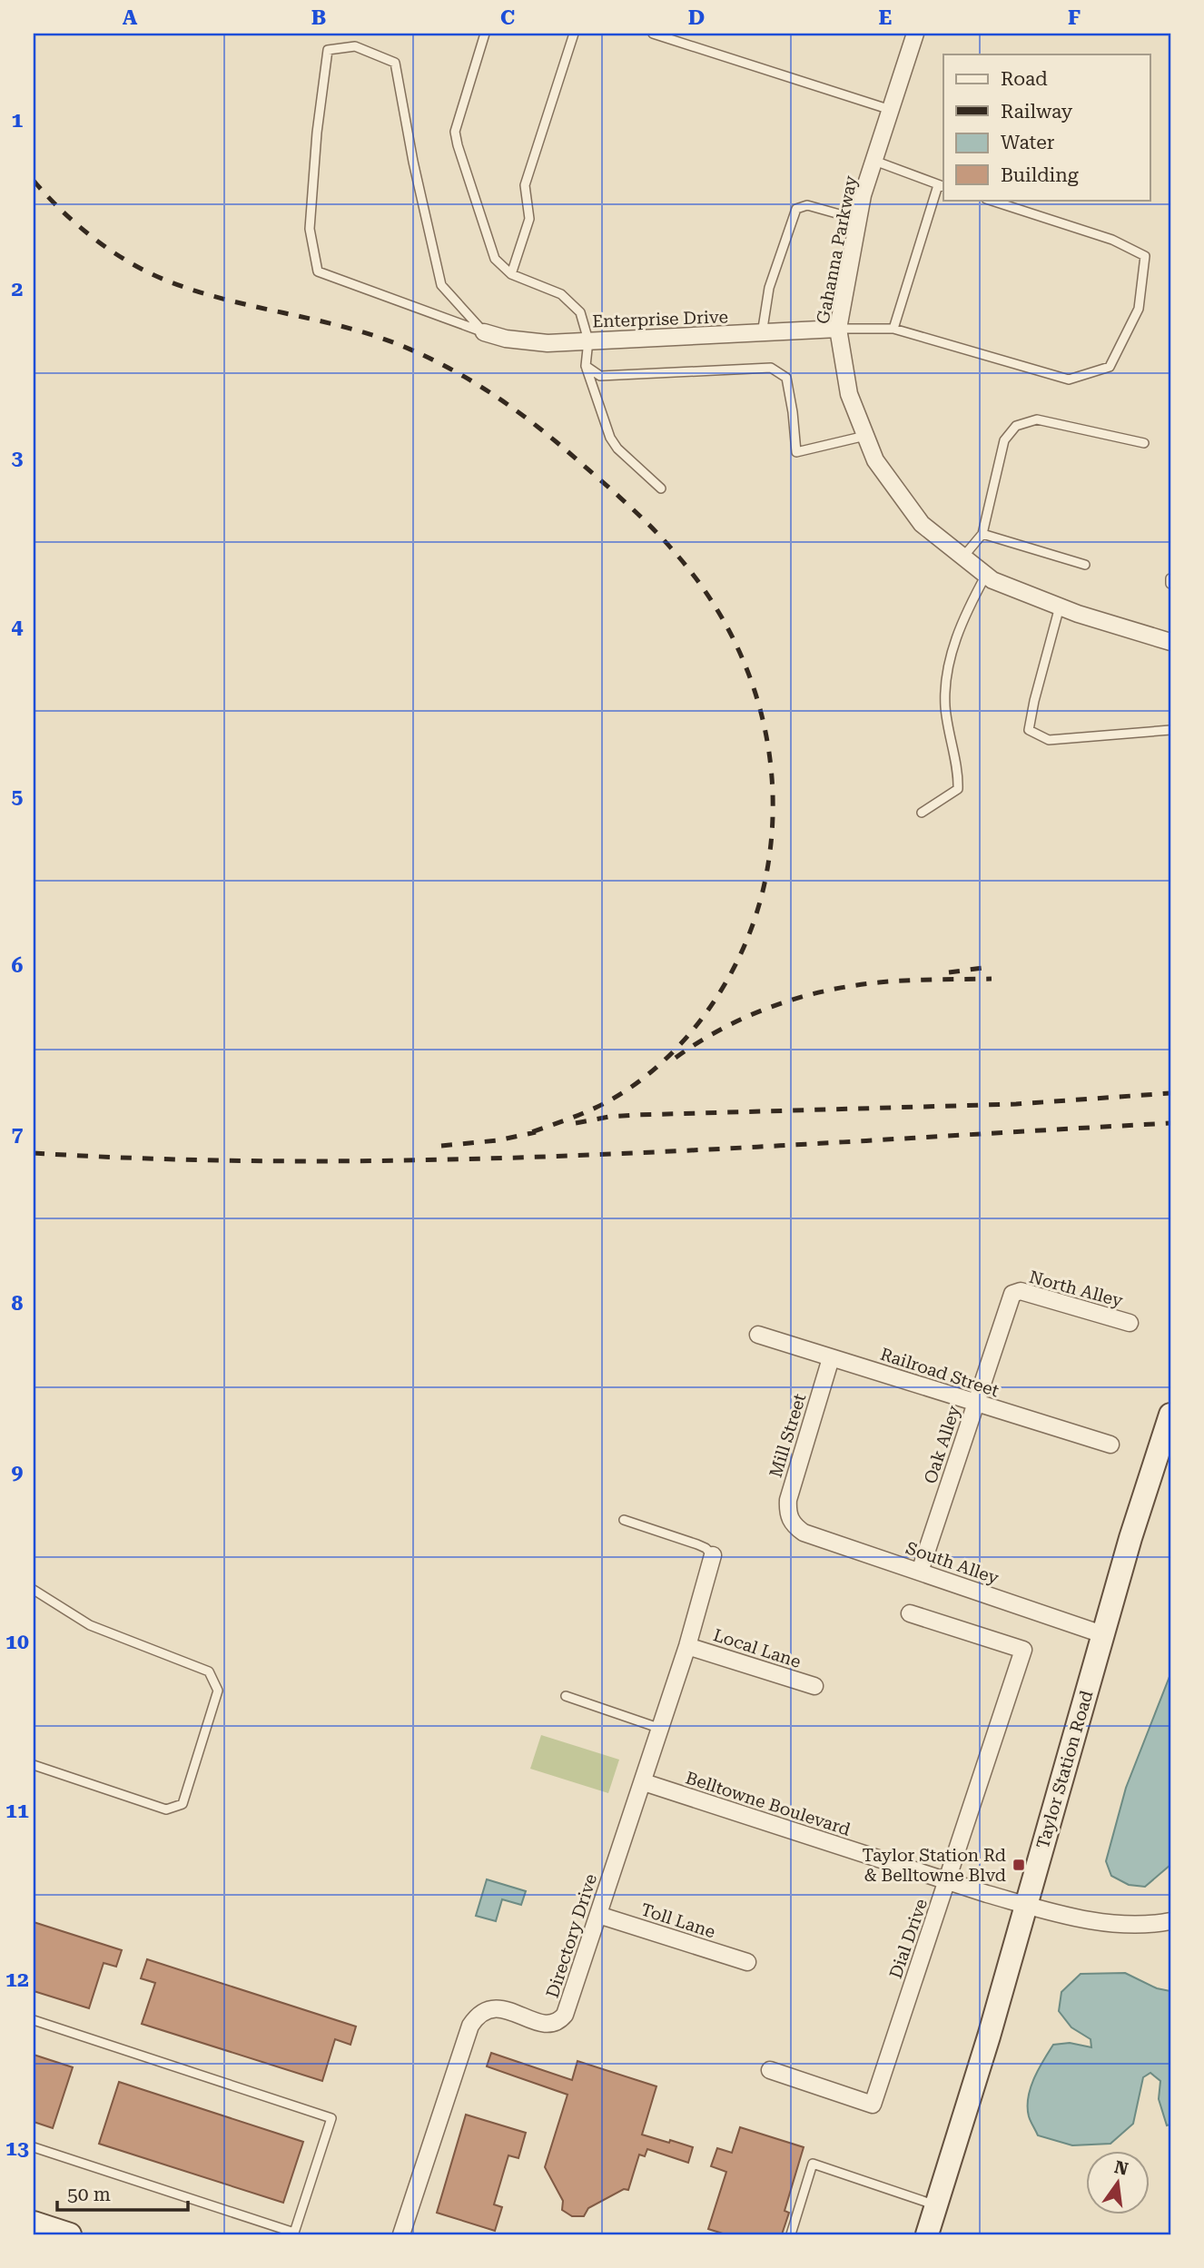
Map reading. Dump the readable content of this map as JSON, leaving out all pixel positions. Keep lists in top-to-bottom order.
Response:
{
  "streets": {
    "main road": ["Taylor Station Road"],
    "street": [
      "Gahanna Parkway",
      "Enterprise Drive",
      "North Alley",
      "Railroad Street",
      "Mill Street",
      "Oak Alley",
      "South Alley",
      "Local Lane",
      "Belltowne Boulevard",
      "Toll Lane",
      "Directory Drive",
      "Dial Drive"
    ]
  },
  "crossings": [
    ["Gahanna Parkway", "Enterprise Drive"],
    ["North Alley", "Oak Alley"],
    ["Railroad Street", "Mill Street"],
    ["Railroad Street", "Oak Alley"],
    ["Mill Street", "South Alley"],
    ["Oak Alley", "South Alley"],
    ["South Alley", "Taylor Station Road"],
    ["Local Lane", "Directory Drive"],
    ["Taylor Station Road", "Belltowne Boulevard"],
    ["Belltowne Boulevard", "Directory Drive"],
    ["Belltowne Boulevard", "Dial Drive"],
    ["Toll Lane", "Directory Drive"]
  ],
  "places": {
    "transit": ["Taylor Station Rd & Belltowne Blvd"]
  },
  "legend": [
    "Road",
    "Railway",
    "Water",
    "Building"
  ],
  "scale_bar": "50 m",
  "north": "top",
  "grid": {
    "columns": [
      "A",
      "B",
      "C",
      "D",
      "E",
      "F"
    ],
    "rows": [
      "1",
      "2",
      "3",
      "4",
      "5",
      "6",
      "7",
      "8",
      "9",
      "10",
      "11",
      "12",
      "13"
    ]
  }
}
